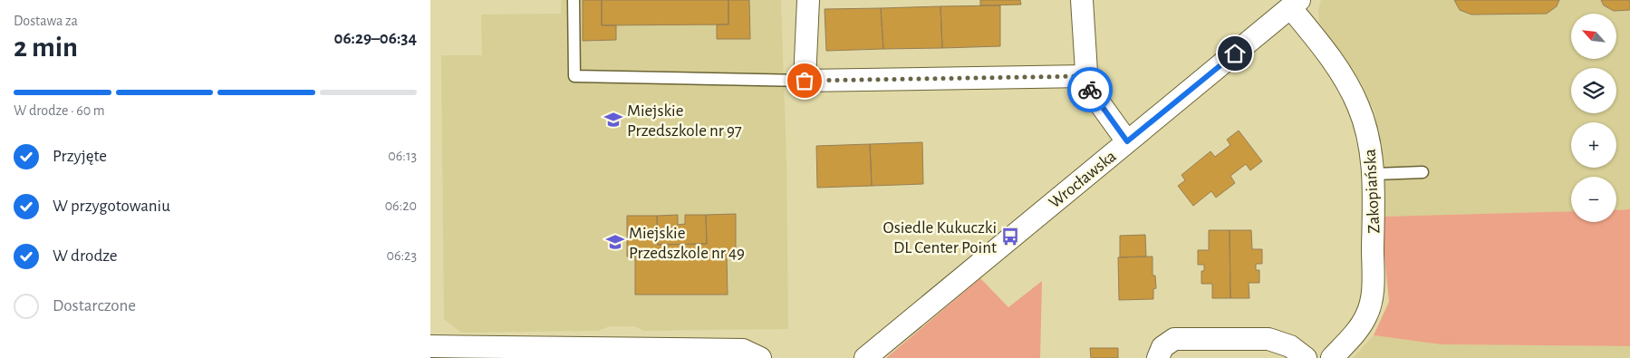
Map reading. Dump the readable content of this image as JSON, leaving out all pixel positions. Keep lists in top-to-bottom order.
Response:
{
  "streets": {
    "street": ["Wrocławska", "Zakopiańska"]
  },
  "crossings": [
    ["Wrocławska", "Zakopiańska"]
  ],
  "places": {
    "school or university": ["Miejskie Przedszkole nr 97", "Miejskie Przedszkole nr 49"],
    "bus stop": ["Osiedle Kukuczki DL Center Point"]
  },
  "north": "top left",
  "page": {
    "heading": ["2 min", "Dostawa za", "06:29–06:34"],
    "map_buttons": ["+", "−"],
    "bar": "W drodze · 60 m",
    "list": [
      ["Przyjęte", "06:13"],
      ["W przygotowaniu", "06:20"],
      ["W drodze", "06:23"],
      "Dostarczone"
    ]
  }
}
